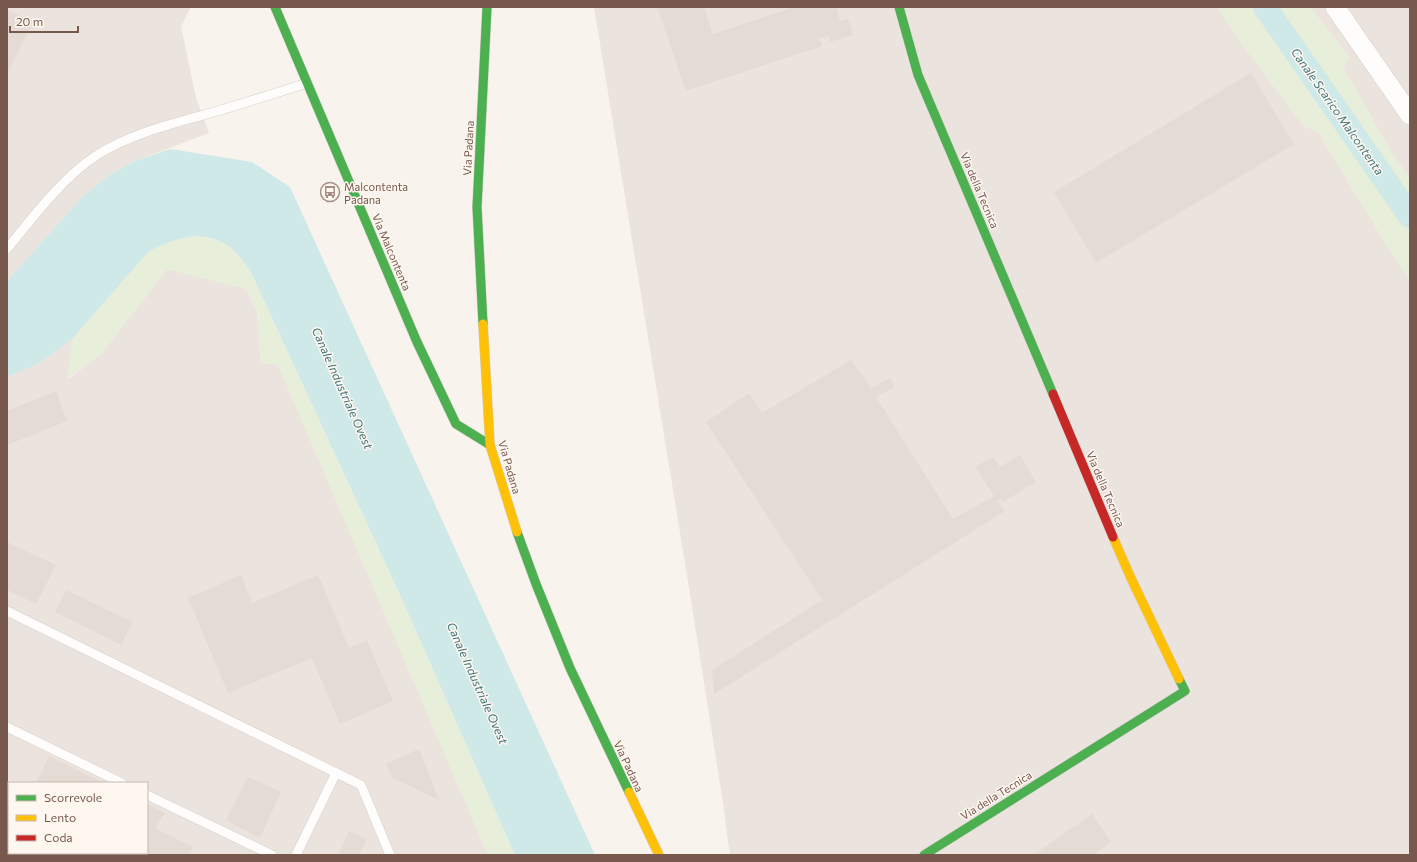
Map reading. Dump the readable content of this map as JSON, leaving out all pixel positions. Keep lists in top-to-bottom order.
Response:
{
  "streets": {
    "street": ["Via Padana", "Via della Tecnica", "Via Malcontenta"]
  },
  "crossings": [
    ["Via Padana", "Via Malcontenta"]
  ],
  "water": ["Canale Scarico Malcontenta", "Canale Industriale Ovest"],
  "places": {
    "bus stop": ["Malcontenta Padana"]
  },
  "legend": ["Scorrevole", "Lento", "Coda"],
  "scale_bar": "20 m"
}
